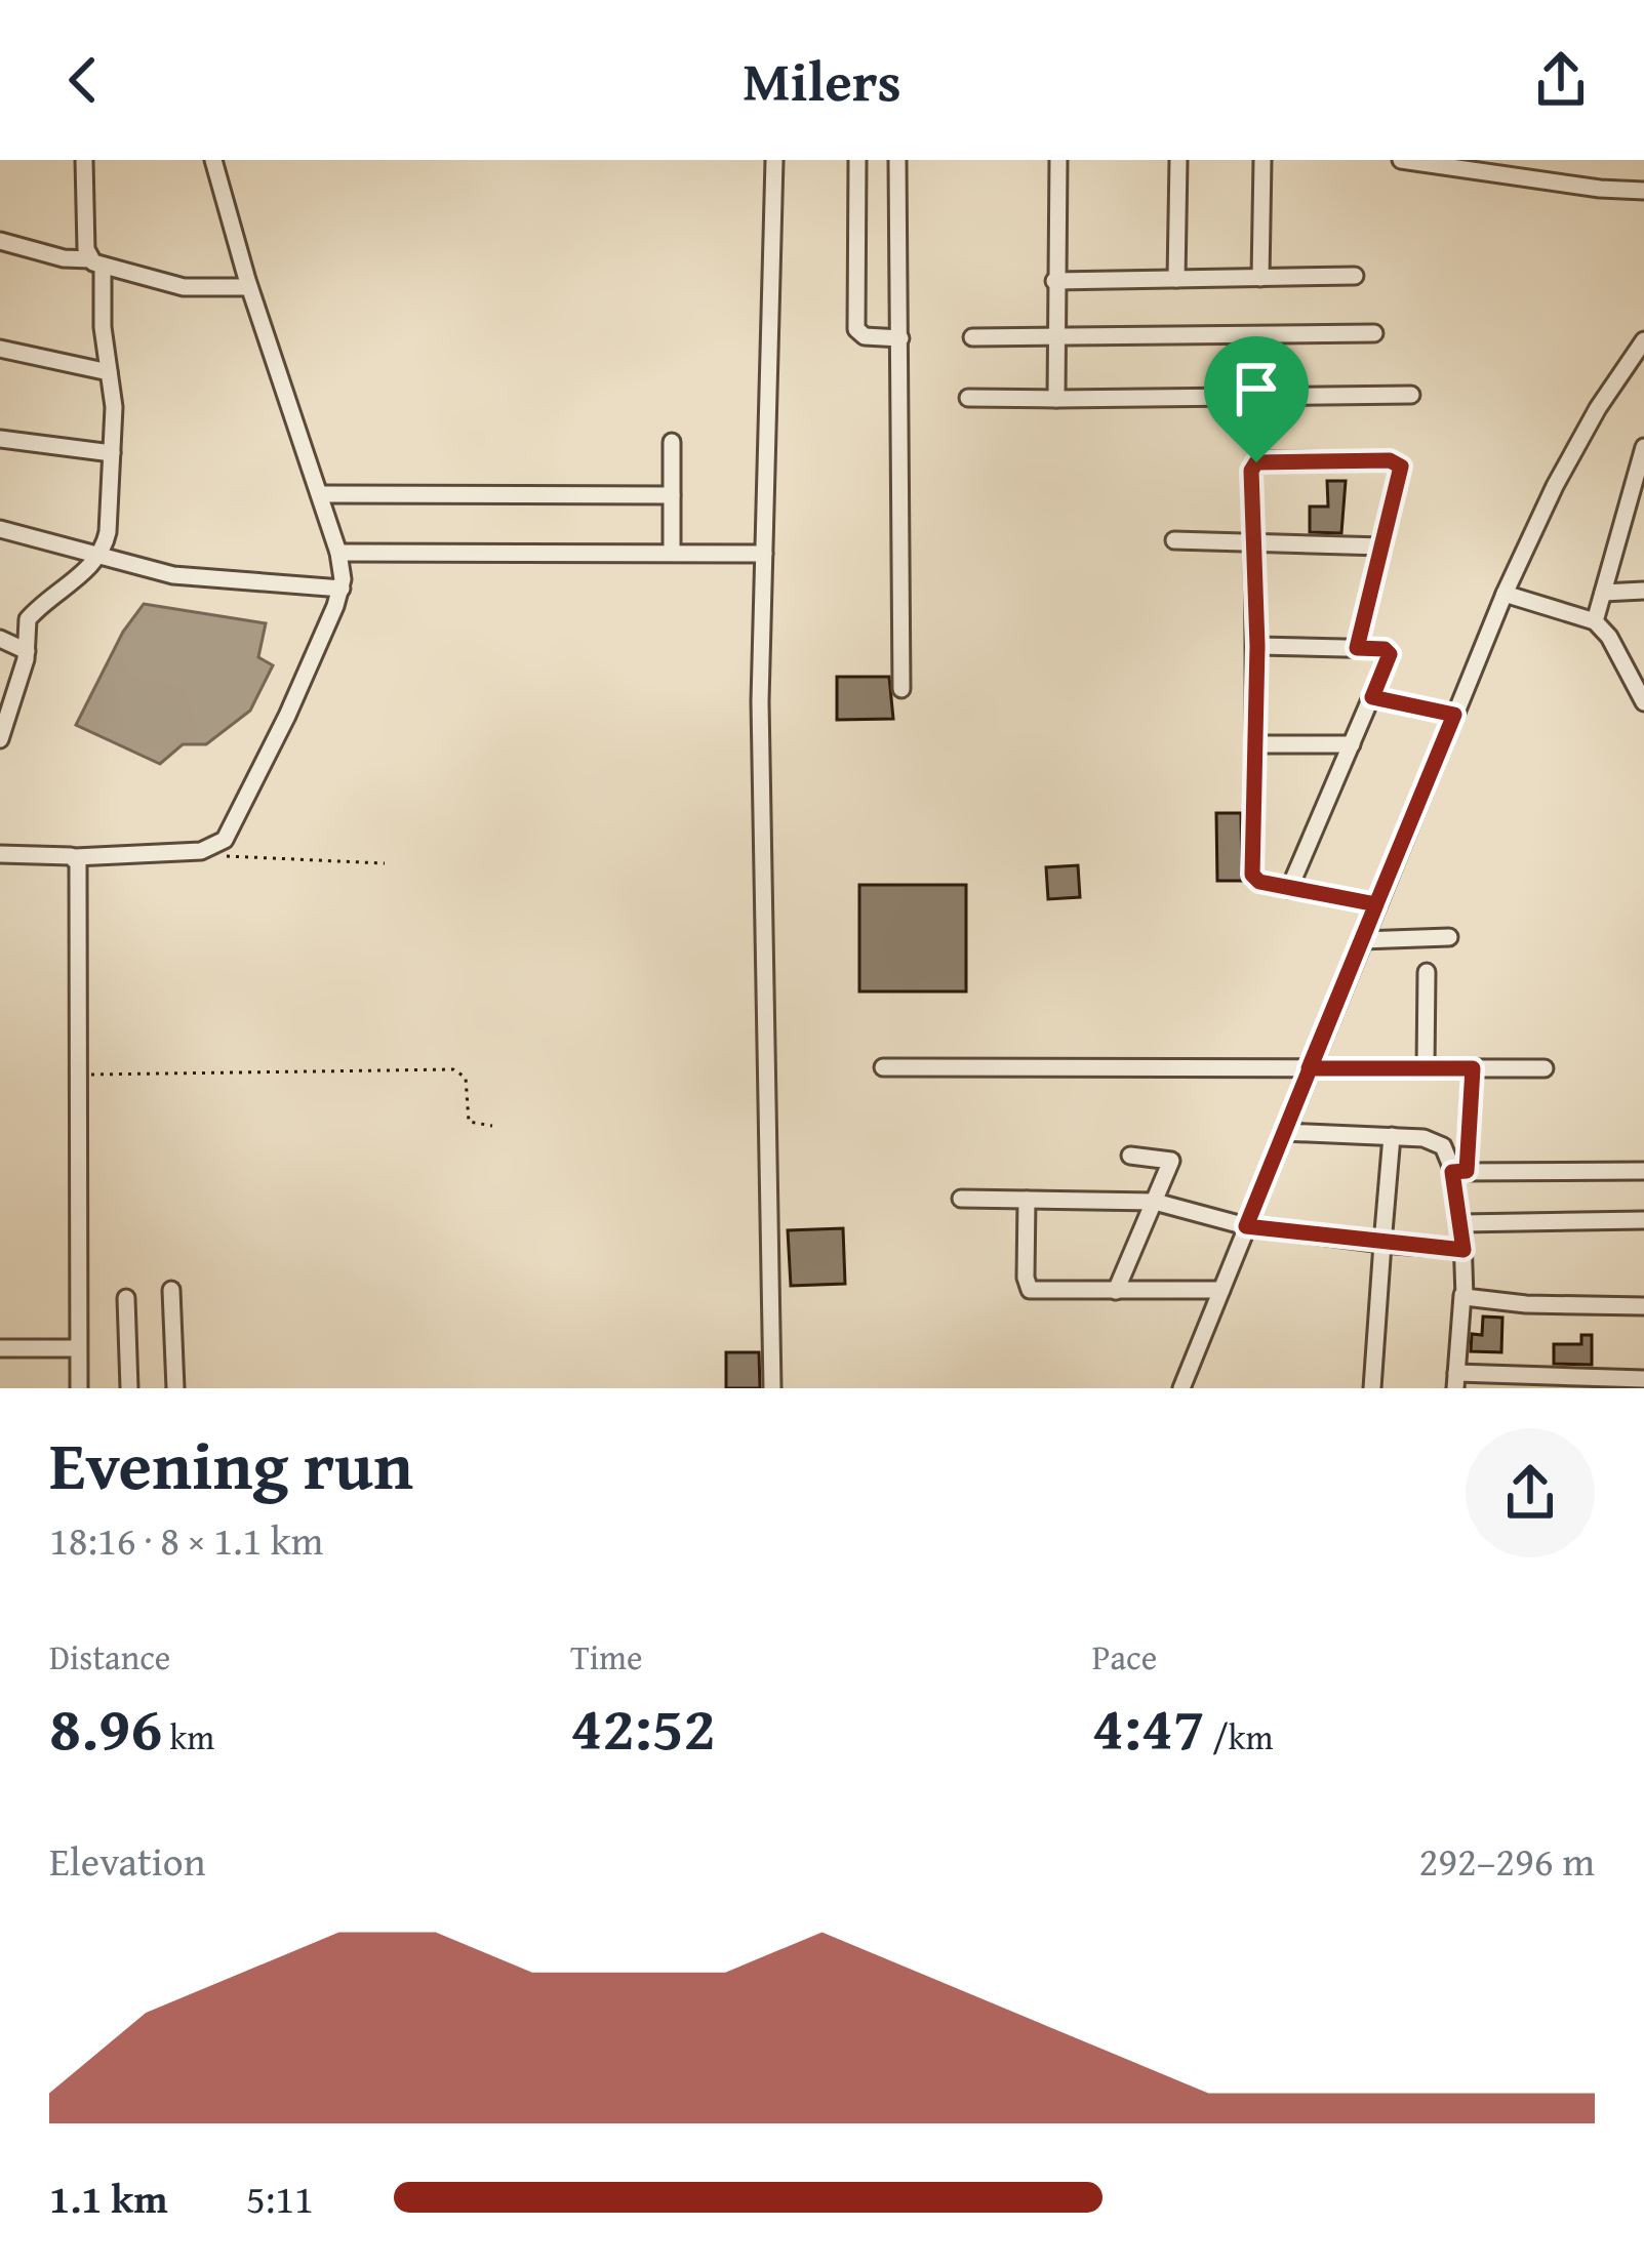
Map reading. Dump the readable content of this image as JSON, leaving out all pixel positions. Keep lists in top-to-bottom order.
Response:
{
  "page": {
    "header": "Milers",
    "heading": ["Evening run", "18:16 · 8 × 1.1 km"],
    "stats": [
      ["Distance", "8.96 km"],
      ["Time", "42:52"],
      ["Pace", "4:47 /km"]
    ],
    "chart": ["Elevation", "292–296 m"],
    "list": [
      {
        "name": "1.1 km",
        "note": "5:11"
      }
    ]
  }
}
